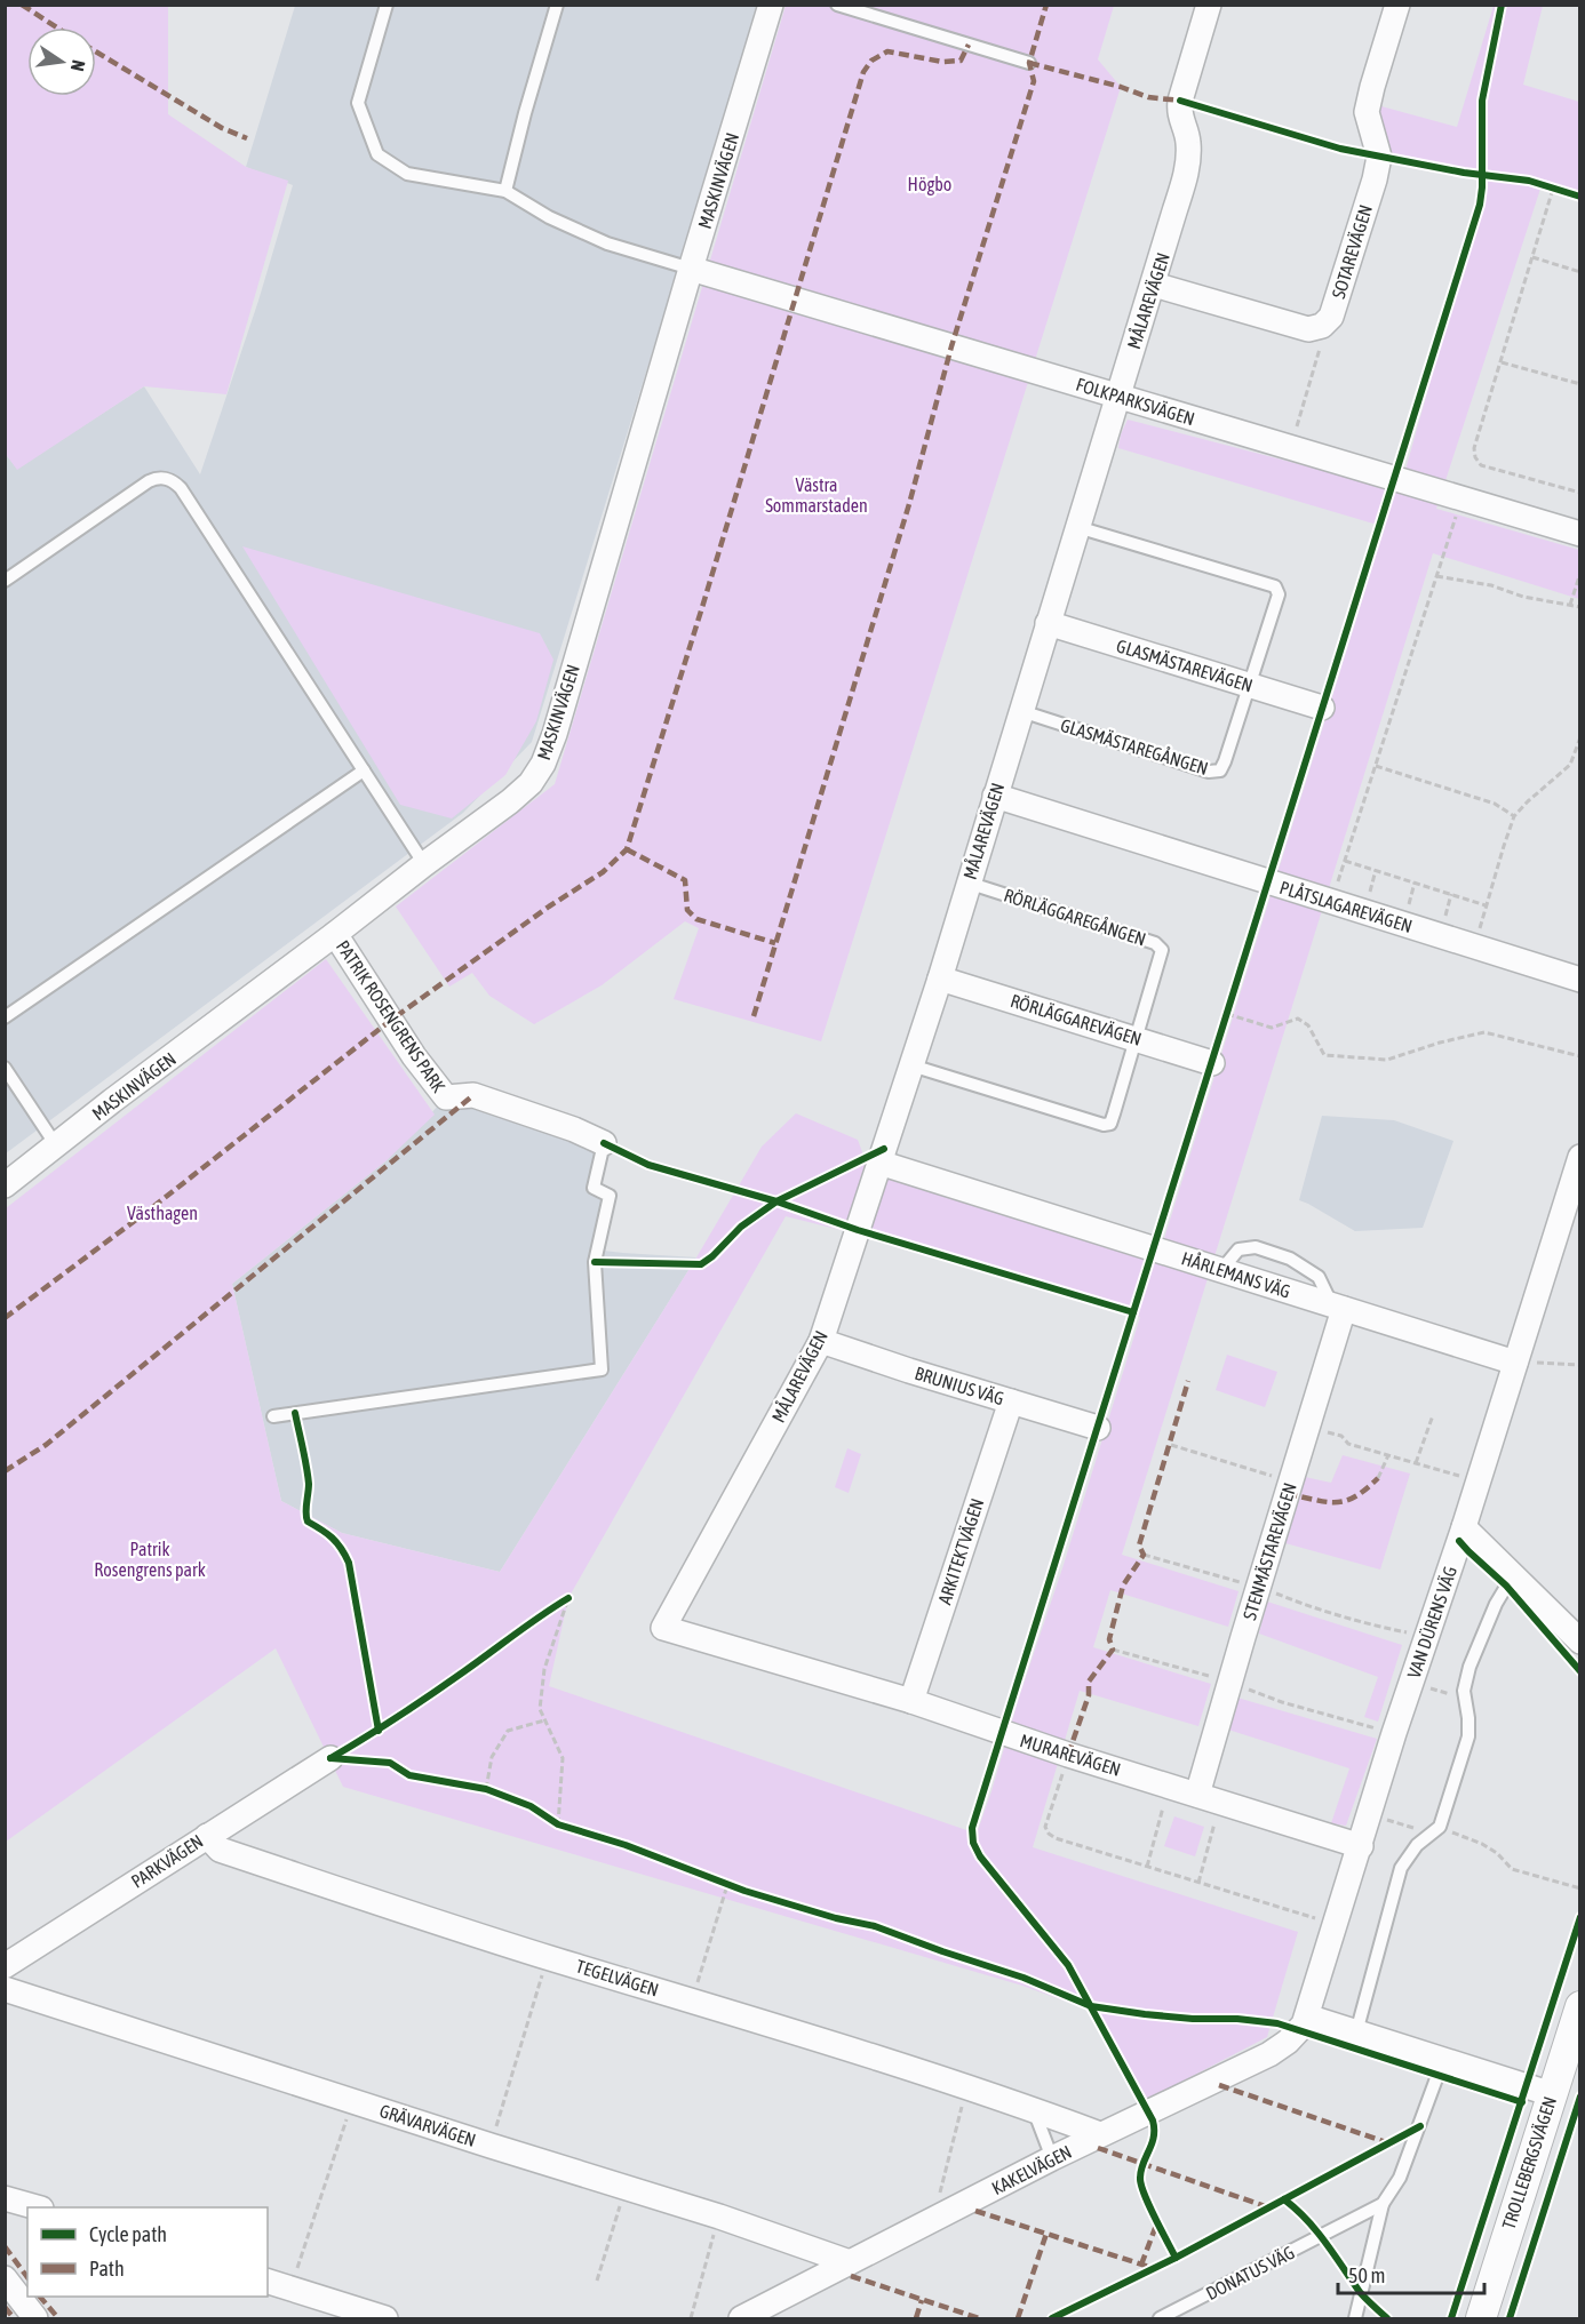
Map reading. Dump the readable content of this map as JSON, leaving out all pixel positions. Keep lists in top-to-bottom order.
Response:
{
  "streets": {
    "street": [
      "MASKINVÄGEN",
      "SOTAREVÄGEN",
      "MÅLAREVÄGEN",
      "FOLKPARKSVÄGEN",
      "GLASMÄSTAREVÄGEN",
      "PLÅTSLAGAREVÄGEN",
      "PATRIK ROSENGRENS PARK",
      "RÖRLÄGGAREVÄGEN",
      "HÅRLEMANS VÄG",
      "BRUNIUS VÄG",
      "ARKITEKTVÄGEN",
      "STENMÄSTAREVÄGEN",
      "VAN DÜRENS VÄG",
      "MURAREVÄGEN",
      "PARKVÄGEN",
      "TEGELVÄGEN",
      "GRÄVARVÄGEN",
      "TROLLEBERGSVÄGEN",
      "KAKELVÄGEN"
    ],
    "lane": ["GLASMÄSTAREGÅNGEN", "RÖRLÄGGAREGÅNGEN", "DONATUS VÄG"]
  },
  "crossings": [
    ["MASKINVÄGEN", "FOLKPARKSVÄGEN"],
    ["MASKINVÄGEN", "PATRIK ROSENGRENS PARK"],
    ["MÅLAREVÄGEN", "FOLKPARKSVÄGEN"],
    ["MÅLAREVÄGEN", "GLASMÄSTAREVÄGEN"],
    ["MÅLAREVÄGEN", "GLASMÄSTAREGÅNGEN"],
    ["MÅLAREVÄGEN", "PLÅTSLAGAREVÄGEN"],
    ["MÅLAREVÄGEN", "RÖRLÄGGAREGÅNGEN"],
    ["MÅLAREVÄGEN", "RÖRLÄGGAREVÄGEN"],
    ["MÅLAREVÄGEN", "HÅRLEMANS VÄG"],
    ["MÅLAREVÄGEN", "BRUNIUS VÄG"],
    ["MÅLAREVÄGEN", "MURAREVÄGEN"],
    ["GLASMÄSTAREVÄGEN", "GLASMÄSTAREGÅNGEN"],
    ["RÖRLÄGGAREGÅNGEN", "RÖRLÄGGAREVÄGEN"],
    ["HÅRLEMANS VÄG", "STENMÄSTAREVÄGEN"],
    ["HÅRLEMANS VÄG", "VAN DÜRENS VÄG"],
    ["BRUNIUS VÄG", "ARKITEKTVÄGEN"],
    ["ARKITEKTVÄGEN", "MURAREVÄGEN"],
    ["STENMÄSTAREVÄGEN", "MURAREVÄGEN"],
    ["VAN DÜRENS VÄG", "MURAREVÄGEN"],
    ["VAN DÜRENS VÄG", "KAKELVÄGEN"],
    ["PARKVÄGEN", "TEGELVÄGEN"],
    ["TEGELVÄGEN", "KAKELVÄGEN"],
    ["GRÄVARVÄGEN", "KAKELVÄGEN"]
  ],
  "parks": [
    "Högbo",
    "Västra Sommarstaden",
    "Västhagen",
    "Patrik Rosengrens park"
  ],
  "legend": ["Cycle path", "Path"],
  "scale_bar": "50 m",
  "north": "right"
}
